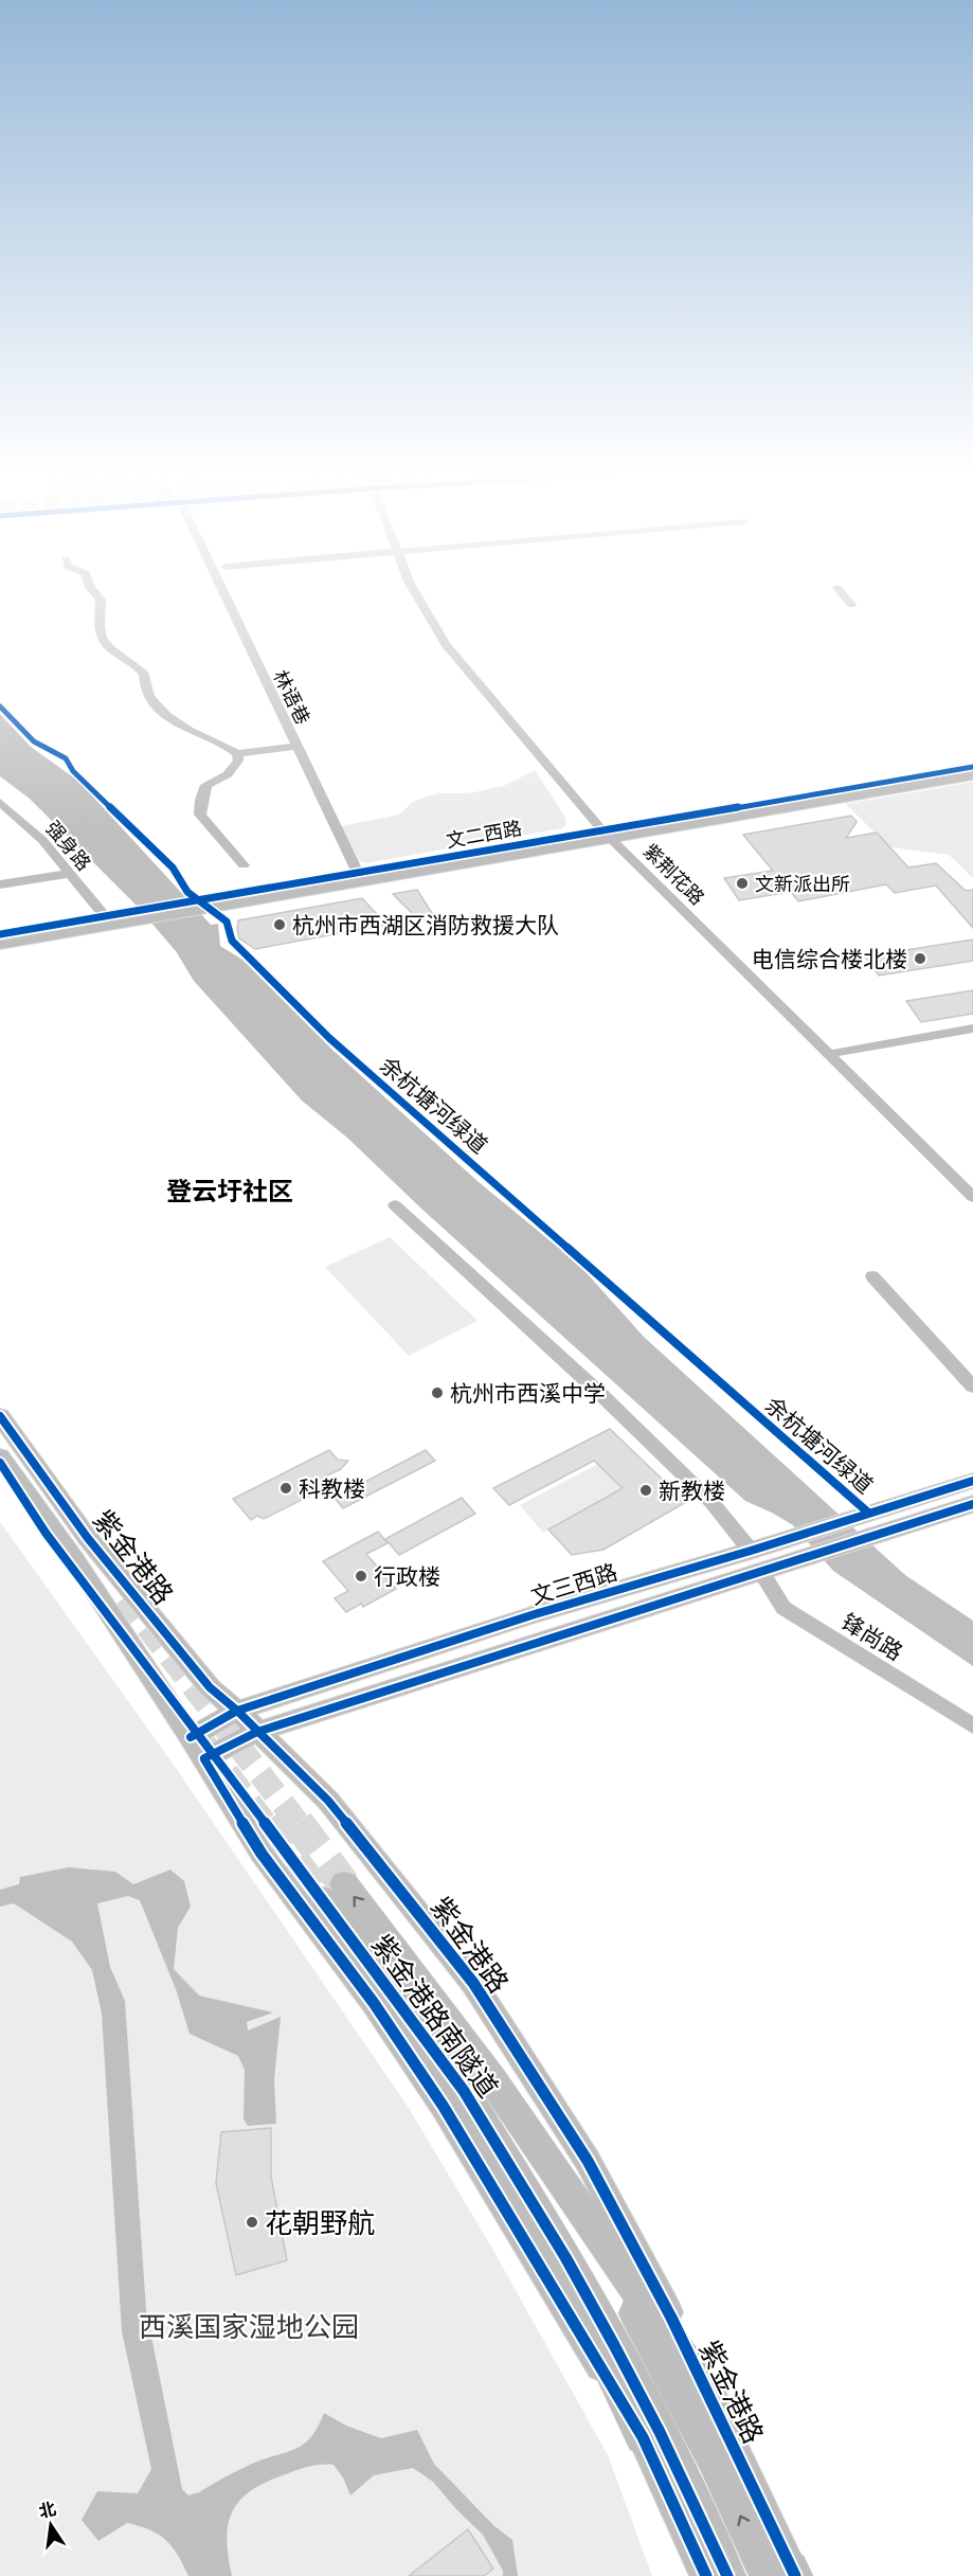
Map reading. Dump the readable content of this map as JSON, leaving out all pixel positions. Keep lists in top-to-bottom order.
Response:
{
  "streets": {
    "highway": ["紫金港路", "紫金港路南隧道"],
    "main road": ["文二西路", "文三西路"],
    "street": [
      "林语巷",
      "强身路",
      "紫荆花路",
      "锋尚路"
    ],
    "cycle path": ["余杭塘河绿道"]
  },
  "crossings": [
    ["林语巷", "文二西路"],
    ["文二西路", "强身路"],
    ["文二西路", "紫荆花路"],
    ["紫金港路", "文三西路"],
    ["紫金港路", "紫金港路南隧道"],
    ["文三西路", "锋尚路"]
  ],
  "districts": ["登云圩社区"],
  "parks": ["西溪国家湿地公园"],
  "places": [
    "文新派出所",
    "杭州市西湖区消防救援大队",
    "电信综合楼北楼",
    "杭州市西溪中学",
    "科教楼",
    "新教楼",
    "行政楼",
    "花朝野航"
  ],
  "north": "top"
}
